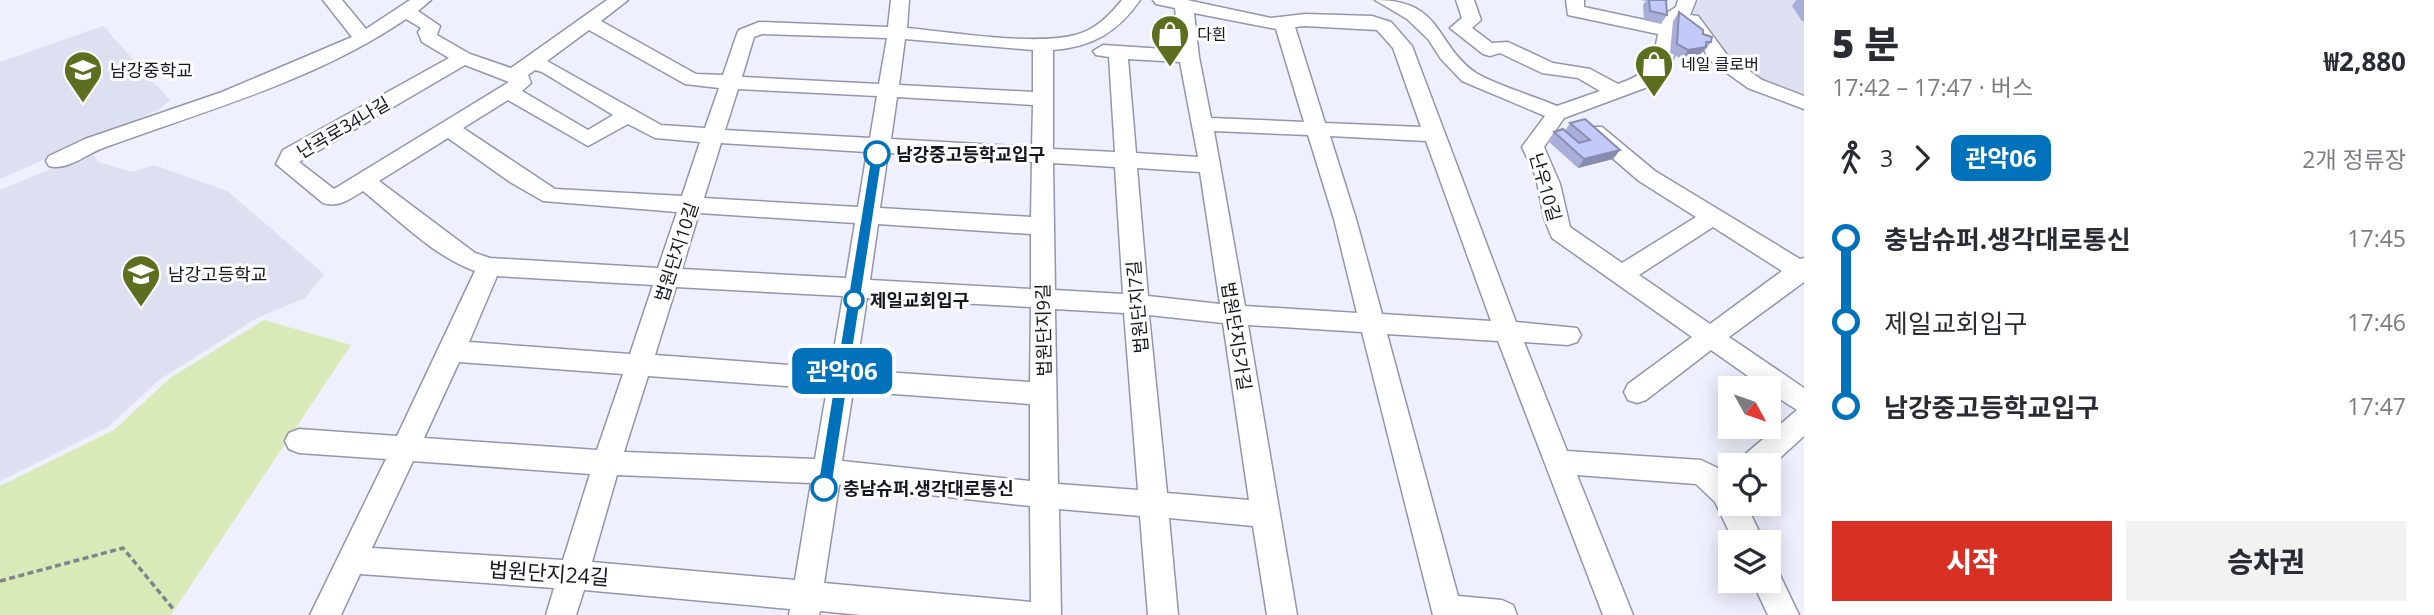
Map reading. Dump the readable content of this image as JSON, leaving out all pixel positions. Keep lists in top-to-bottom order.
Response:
{
  "streets": {
    "street": [
      "난곡로34나길",
      "난우10길",
      "법원단지10길",
      "법원단지7길",
      "법원단지9길",
      "법원단지5가길",
      "법원단지24길"
    ]
  },
  "crossings": [
    ["법원단지10길", "법원단지9길"],
    ["법원단지10길", "법원단지24길"]
  ],
  "places": {
    "shop": ["다흰", "네일 클로버"],
    "school or university": ["남강중학교", "남강고등학교"],
    "other": ["남강중고등학교입구", "제일교회입구", "충남슈퍼.생각대로통신"]
  },
  "lines": ["bus line 관악06"],
  "north": "bottom right",
  "page": {
    "on_map": "관악06",
    "heading": ["5 분", "17:42 – 17:47 · 버스", "₩2,880"],
    "legs": ["3", "관악06", "2개 정류장"],
    "list": [
      {
        "name": "충남슈퍼.생각대로통신",
        "value": "17:45"
      },
      {
        "name": "제일교회입구",
        "value": "17:46"
      },
      {
        "name": "남강중고등학교입구",
        "value": "17:47"
      }
    ],
    "buttons": ["시작", "승차권"]
  }
}
